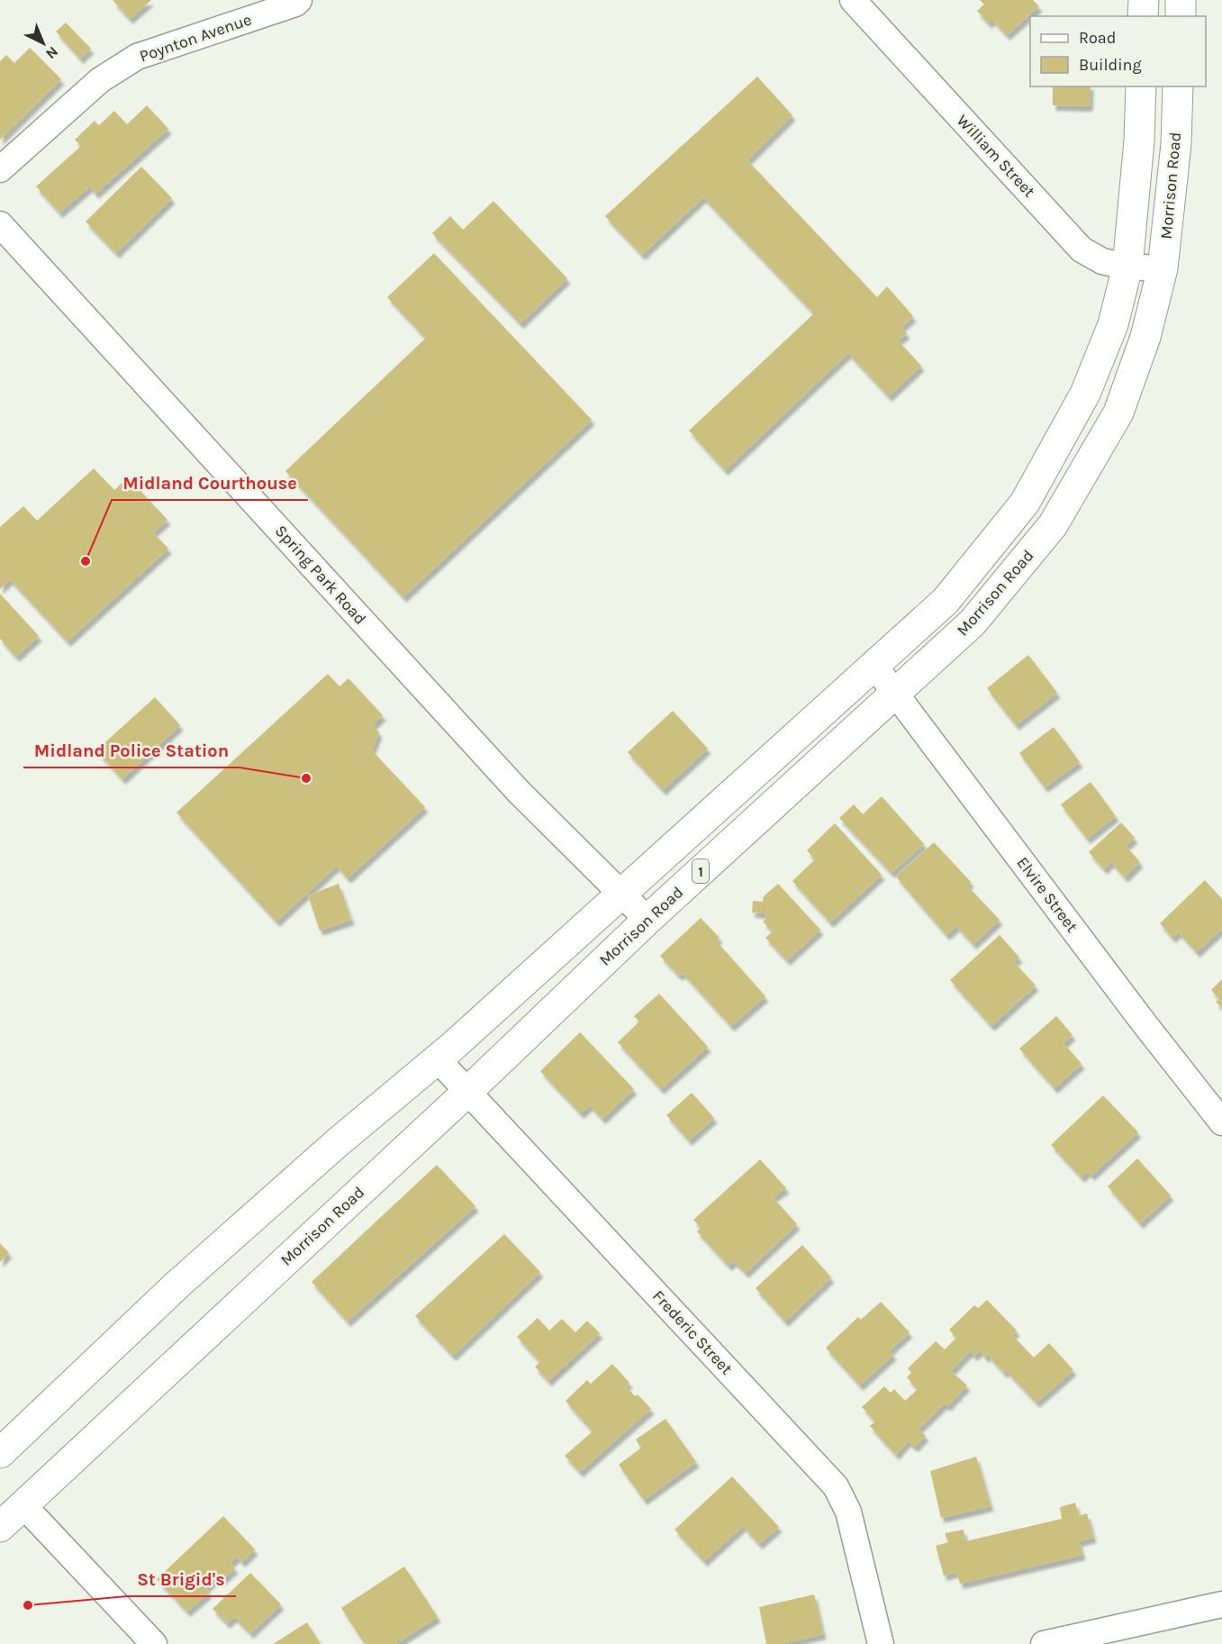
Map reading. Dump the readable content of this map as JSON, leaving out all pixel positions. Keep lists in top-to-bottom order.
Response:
{
  "streets": {
    "main road": ["Morrison Road", "1"],
    "street": [
      "Poynton Avenue",
      "William Street",
      "Spring Park Road",
      "Elvire Street",
      "Frederic Street"
    ]
  },
  "crossings": [
    ["William Street", "Morrison Road"],
    ["Morrison Road", "Spring Park Road"],
    ["Morrison Road", "Elvire Street"],
    ["Morrison Road", "Frederic Street"]
  ],
  "places": ["Midland Courthouse", "Midland Police Station", "St Brigid's"],
  "legend": ["Road", "Building"],
  "north": "bottom right"
}
